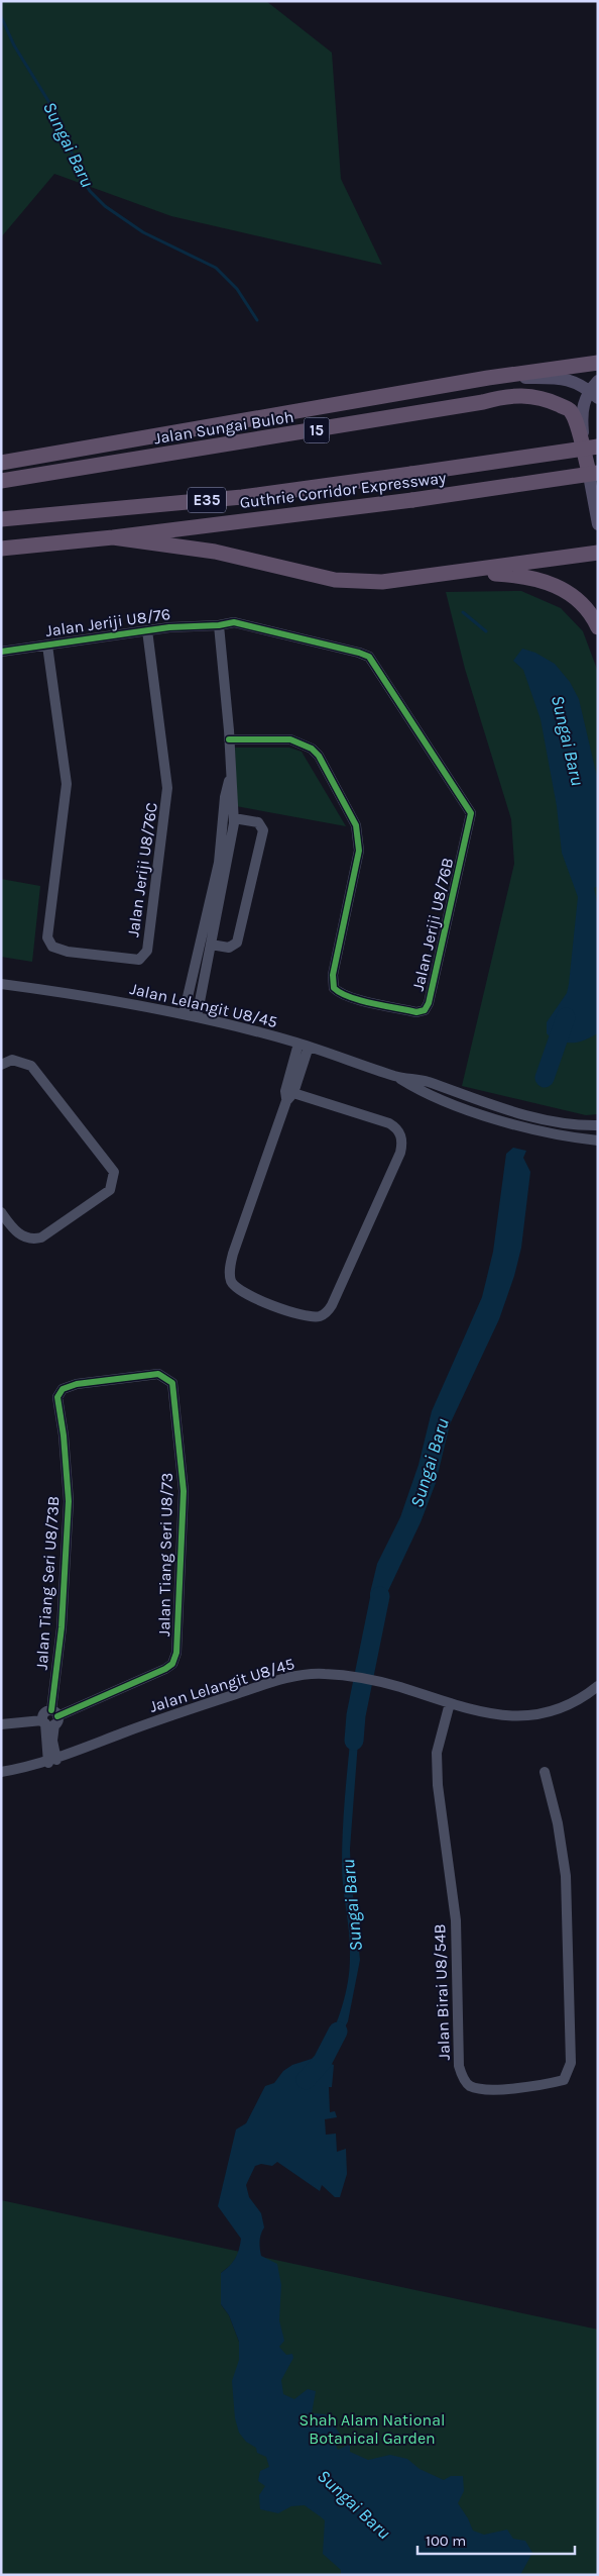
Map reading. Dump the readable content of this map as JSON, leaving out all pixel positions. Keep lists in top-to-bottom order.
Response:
{
  "streets": {
    "highway": [
      "Jalan Sungai Buloh",
      "15",
      "Guthrie Corridor Expressway",
      "E35"
    ],
    "street": [
      "Jalan Jeriji U8/76",
      "Jalan Jeriji U8/76C",
      "Jalan Jeriji U8/76B",
      "Jalan Lelangit U8/45",
      "Jalan Tiang Seri U8/73",
      "Jalan Tiang Seri U8/73B",
      "Jalan Birai U8/54B"
    ]
  },
  "crossings": [
    ["Jalan Sungai Buloh", "Guthrie Corridor Expressway"],
    ["Jalan Jeriji U8/76", "Jalan Jeriji U8/76C"],
    ["Jalan Jeriji U8/76", "Jalan Jeriji U8/76B"],
    ["Jalan Lelangit U8/45", "Jalan Tiang Seri U8/73B"],
    ["Jalan Lelangit U8/45", "Jalan Birai U8/54B"],
    ["Jalan Tiang Seri U8/73", "Jalan Tiang Seri U8/73B"]
  ],
  "water": ["Sungai Baru"],
  "parks": ["Shah Alam National Botanical Garden"],
  "scale_bar": "100 m"
}
